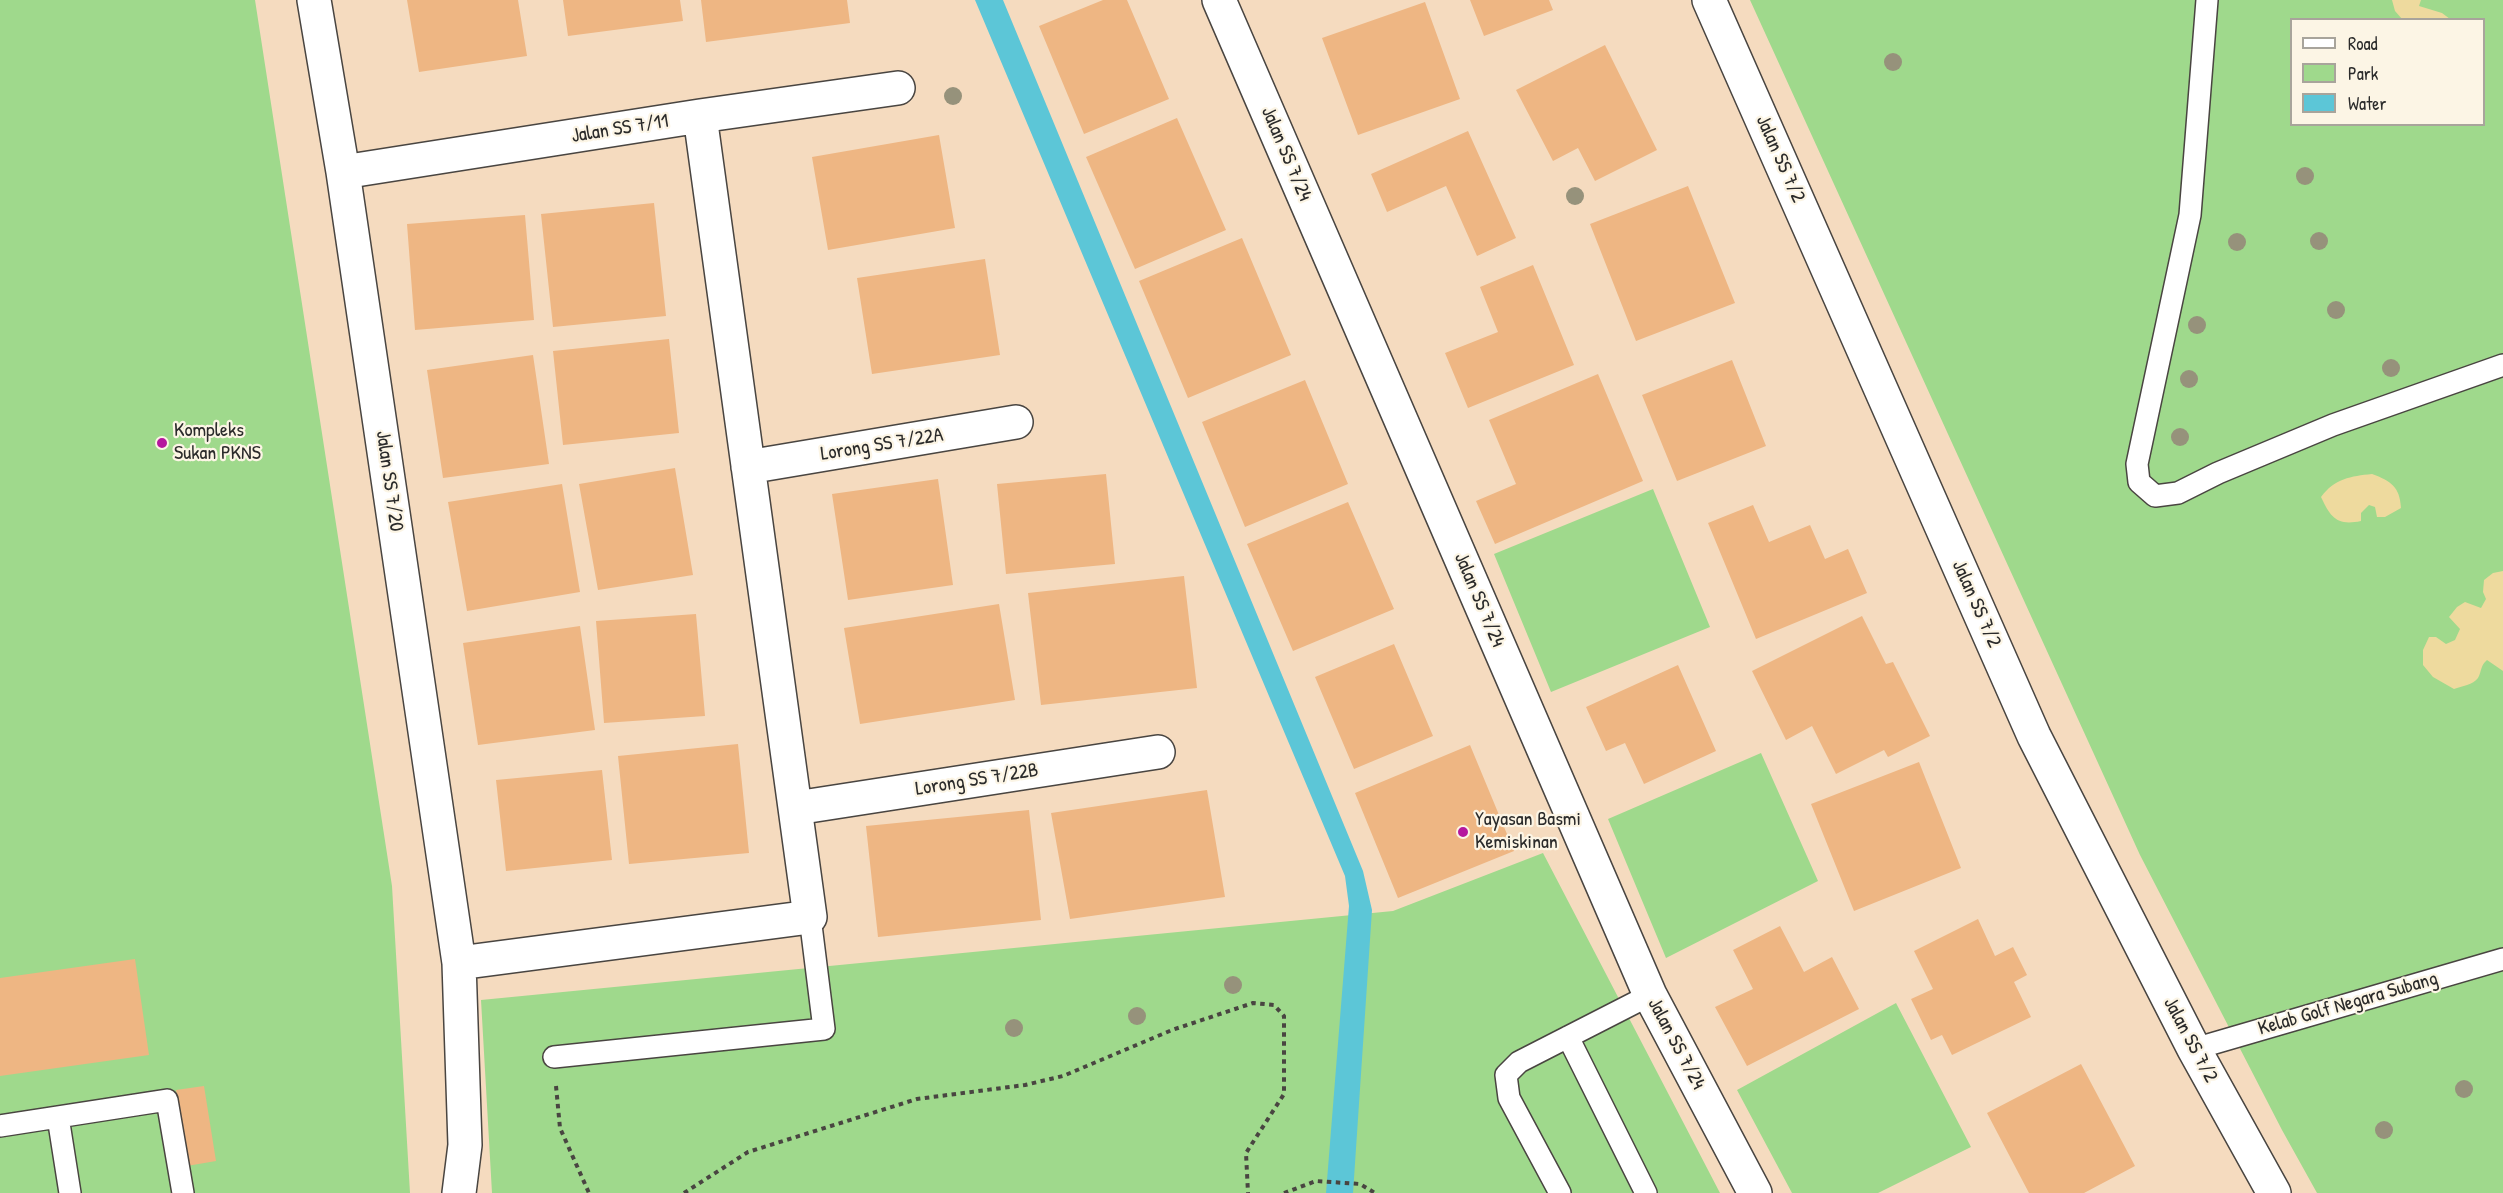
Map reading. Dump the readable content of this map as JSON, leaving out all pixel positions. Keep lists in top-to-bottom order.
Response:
{
  "streets": {
    "street": [
      "Jalan SS 7/11",
      "Jalan SS 7/24",
      "Jalan SS 7/2",
      "Lorong SS 7/22A",
      "Jalan SS 7/20",
      "Lorong SS 7/22B"
    ],
    "lane": ["Kelab Golf Negara Subang"]
  },
  "crossings": [
    ["Jalan SS 7/11", "Jalan SS 7/20"],
    ["Jalan SS 7/2", "Kelab Golf Negara Subang"]
  ],
  "places": ["Kompleks Sukan PKNS", "Yayasan Basmi Kemiskinan"],
  "legend": ["Road", "Park", "Water"]
}
